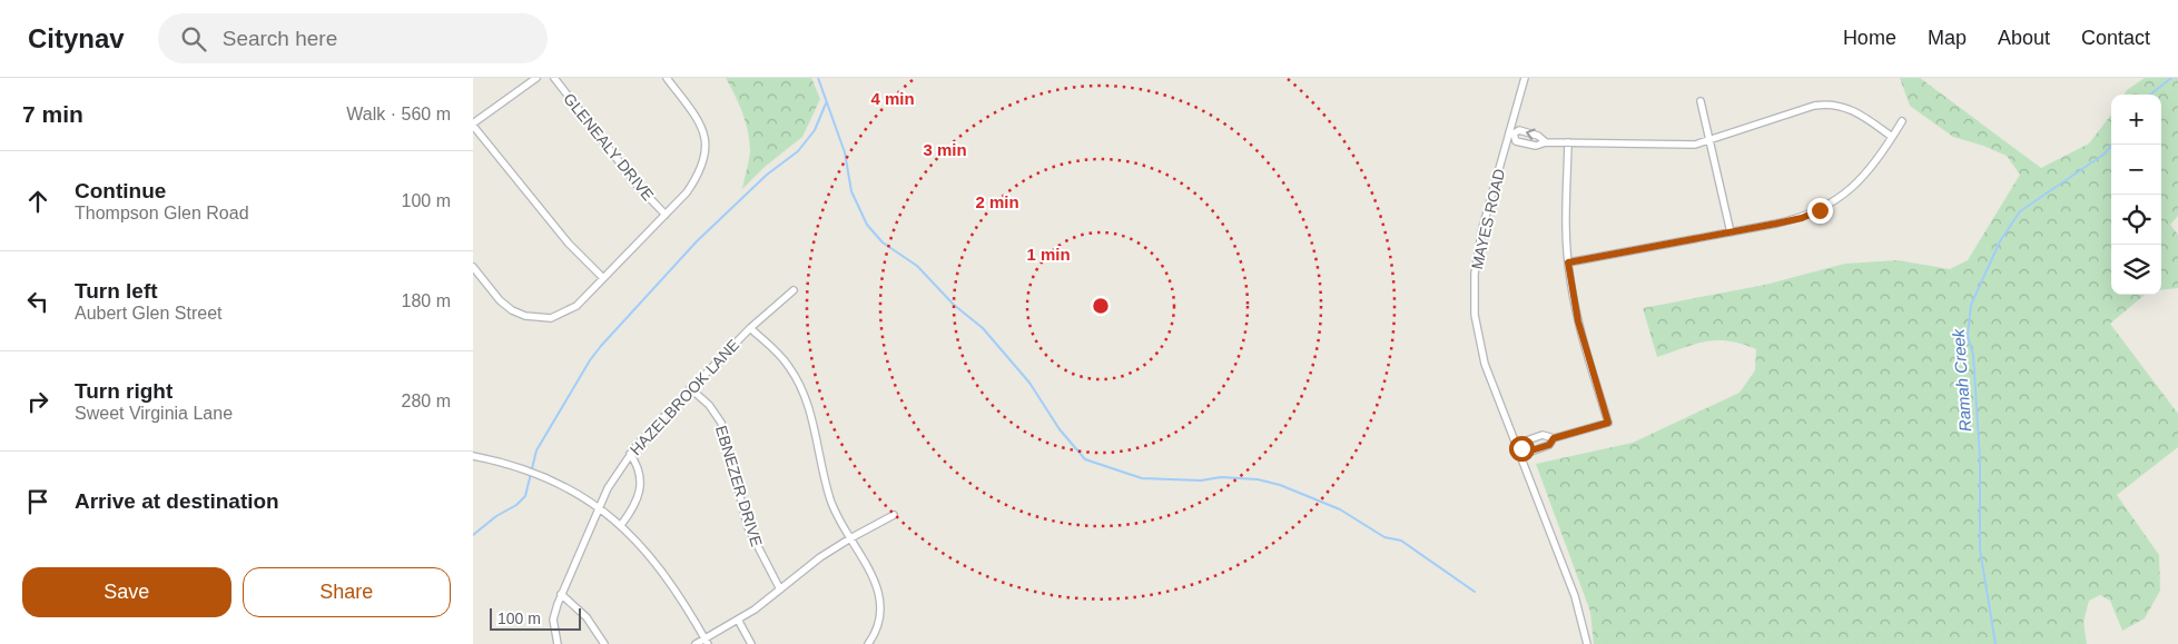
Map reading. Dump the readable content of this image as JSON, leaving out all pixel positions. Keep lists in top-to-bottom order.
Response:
{
  "streets": {
    "street": [
      "GLENEALY DRIVE",
      "MAYES ROAD",
      "HAZELBROOK LANE",
      "EBNEZER DRIVE"
    ]
  },
  "crossings": [
    ["HAZELBROOK LANE", "EBNEZER DRIVE"]
  ],
  "water": ["Ramah Creek"],
  "scale_bar": "100 m",
  "page": {
    "header": "Citynav",
    "search": "Search here",
    "nav": [
      "Home",
      "Map",
      "About",
      "Contact"
    ],
    "heading": ["7 min", "Walk · 560 m"],
    "map_buttons": ["+", "−"],
    "list": [
      ["Continue", "Thompson Glen Road", "100 m"],
      ["Turn left", "Aubert Glen Street", "180 m"],
      ["Turn right", "Sweet Virginia Lane", "280 m"],
      "Arrive at destination"
    ],
    "buttons": ["Save", "Share"],
    "scale": "100 m"
  },
  "rings": [
    "4 min",
    "3 min",
    "2 min",
    "1 min"
  ]
}
